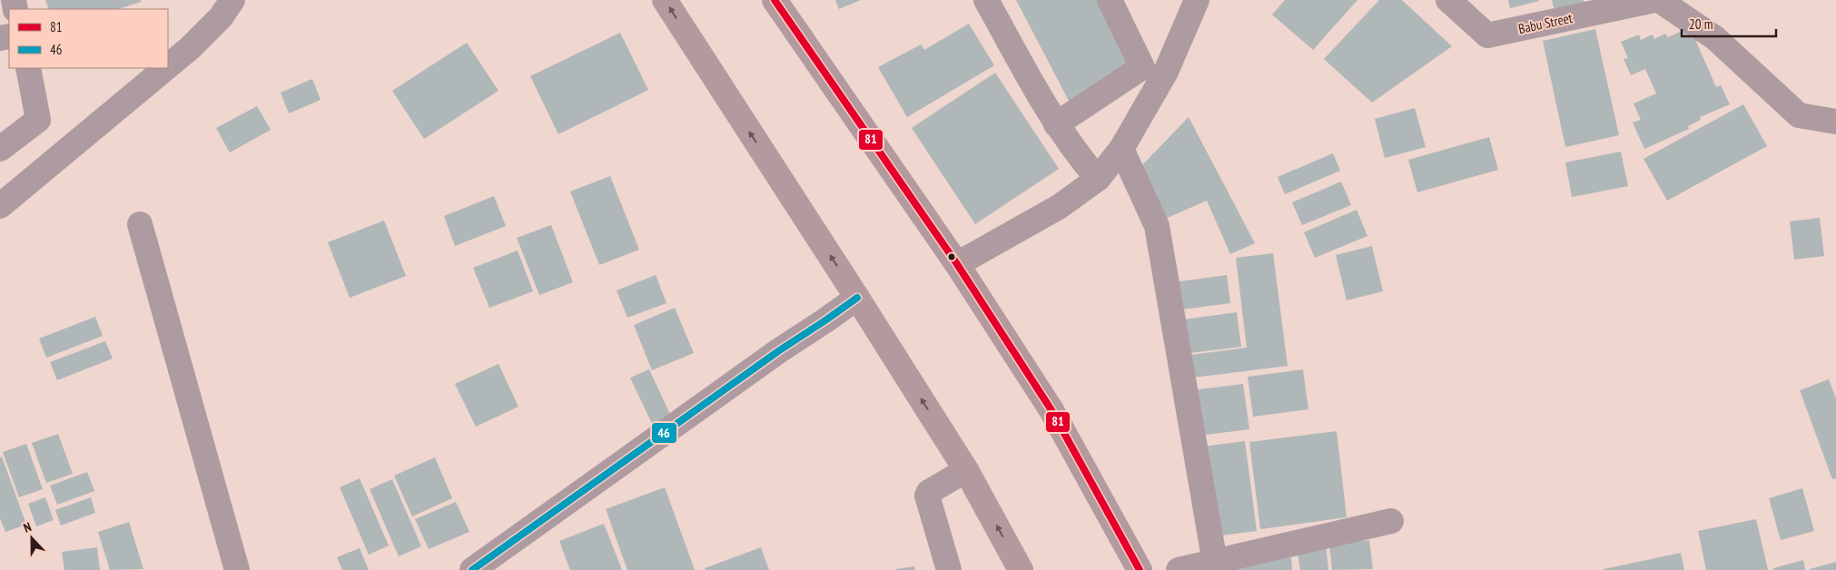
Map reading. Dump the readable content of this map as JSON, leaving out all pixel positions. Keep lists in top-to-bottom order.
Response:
{
  "streets": {
    "street": ["Babu Street"]
  },
  "lines": ["transit line 81", "transit line 46"],
  "legend": ["81", "46"],
  "scale_bar": "20 m",
  "north": "top"
}
